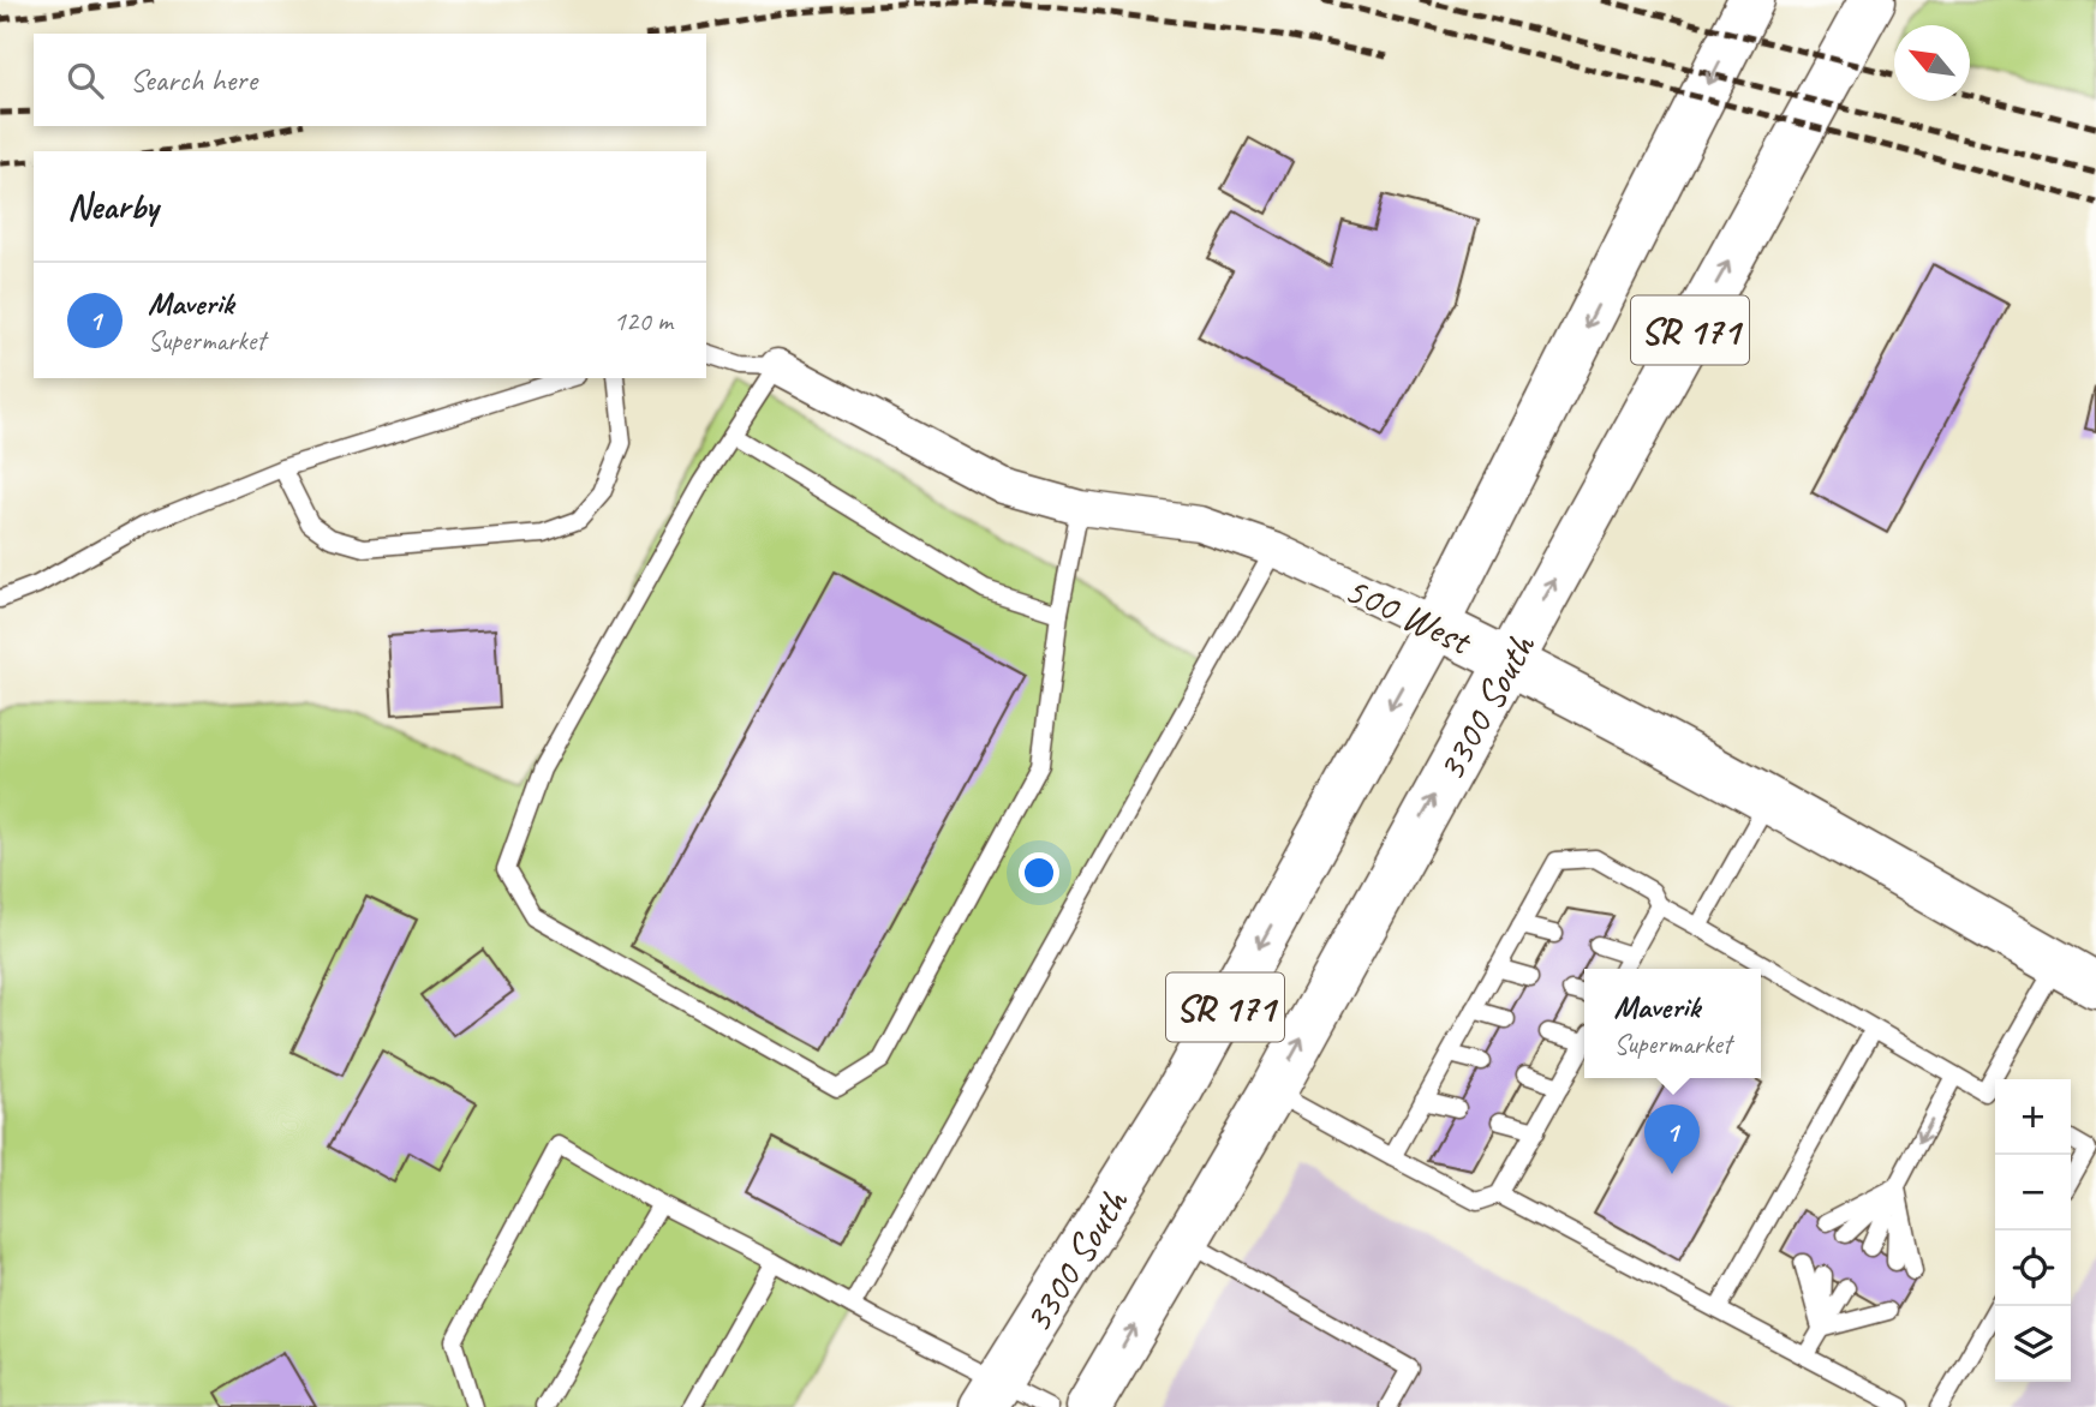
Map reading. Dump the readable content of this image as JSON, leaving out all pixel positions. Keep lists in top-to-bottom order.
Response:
{
  "streets": {
    "main road": ["SR 171", "500 West", "3300 South"]
  },
  "crossings": [
    ["500 West", "3300 South"]
  ],
  "north": "top left",
  "page": {
    "search": "Search here",
    "heading": "Nearby",
    "list": [
      {
        "mark": "1",
        "name": "Maverik",
        "note": "Supermarket",
        "value": "120 m"
      }
    ],
    "popup": ["Maverik", "Supermarket"],
    "map_buttons": ["+", "−"],
    "pins": "1"
  }
}
